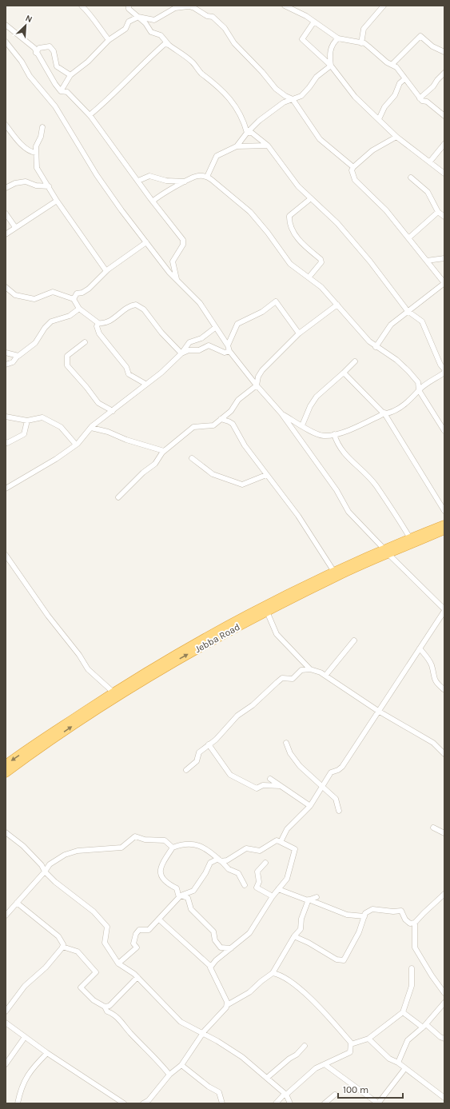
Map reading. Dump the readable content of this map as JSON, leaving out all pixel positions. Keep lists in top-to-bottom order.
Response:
{
  "streets": {
    "highway": ["Jebba Road"]
  },
  "scale_bar": "100 m",
  "north": "top right"
}
